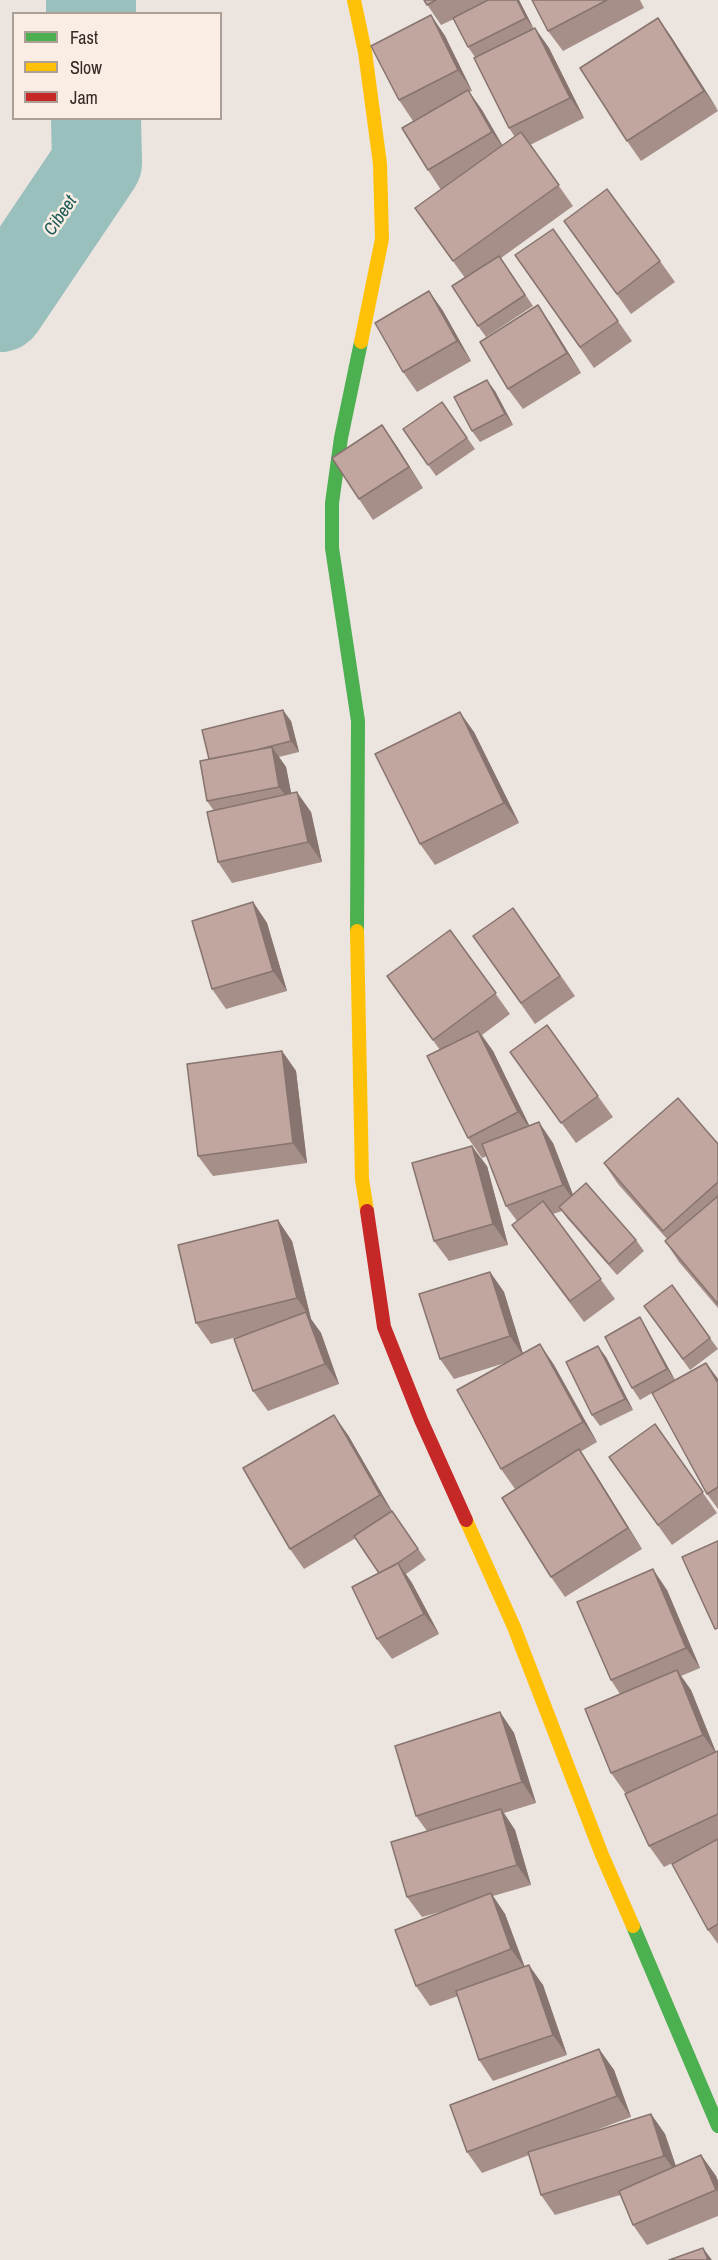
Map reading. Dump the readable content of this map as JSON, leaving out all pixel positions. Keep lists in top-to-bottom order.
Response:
{
  "water": ["Cibeet"],
  "legend": ["Fast", "Slow", "Jam"]
}
